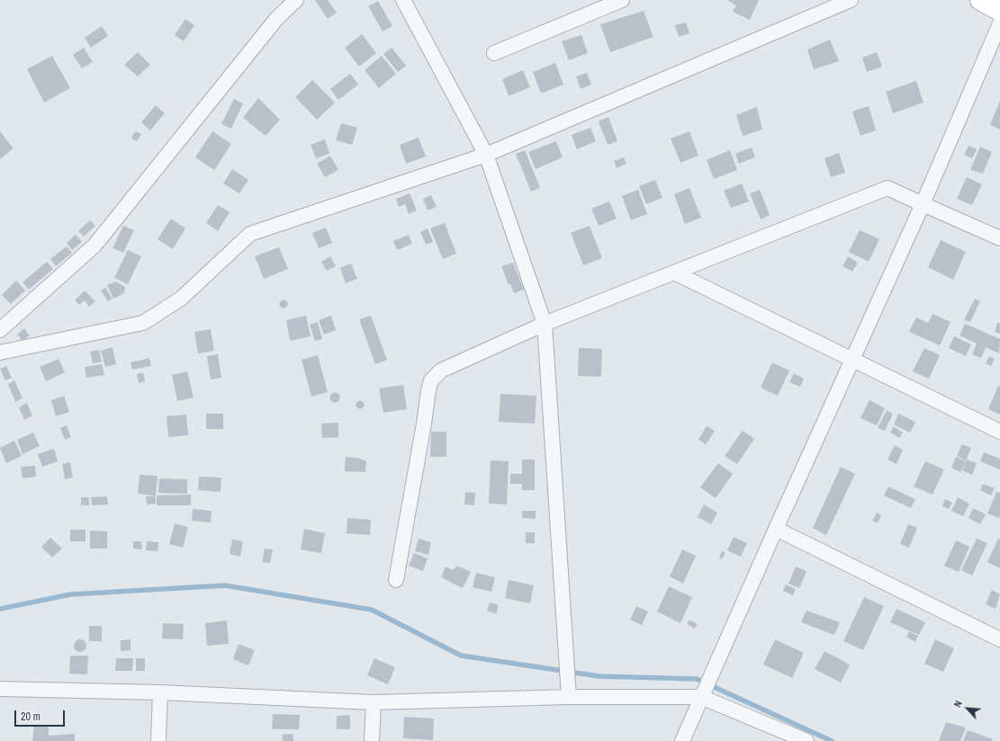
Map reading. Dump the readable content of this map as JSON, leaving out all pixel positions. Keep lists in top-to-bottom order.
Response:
{
  "scale_bar": "20 m",
  "north": "top left"
}
